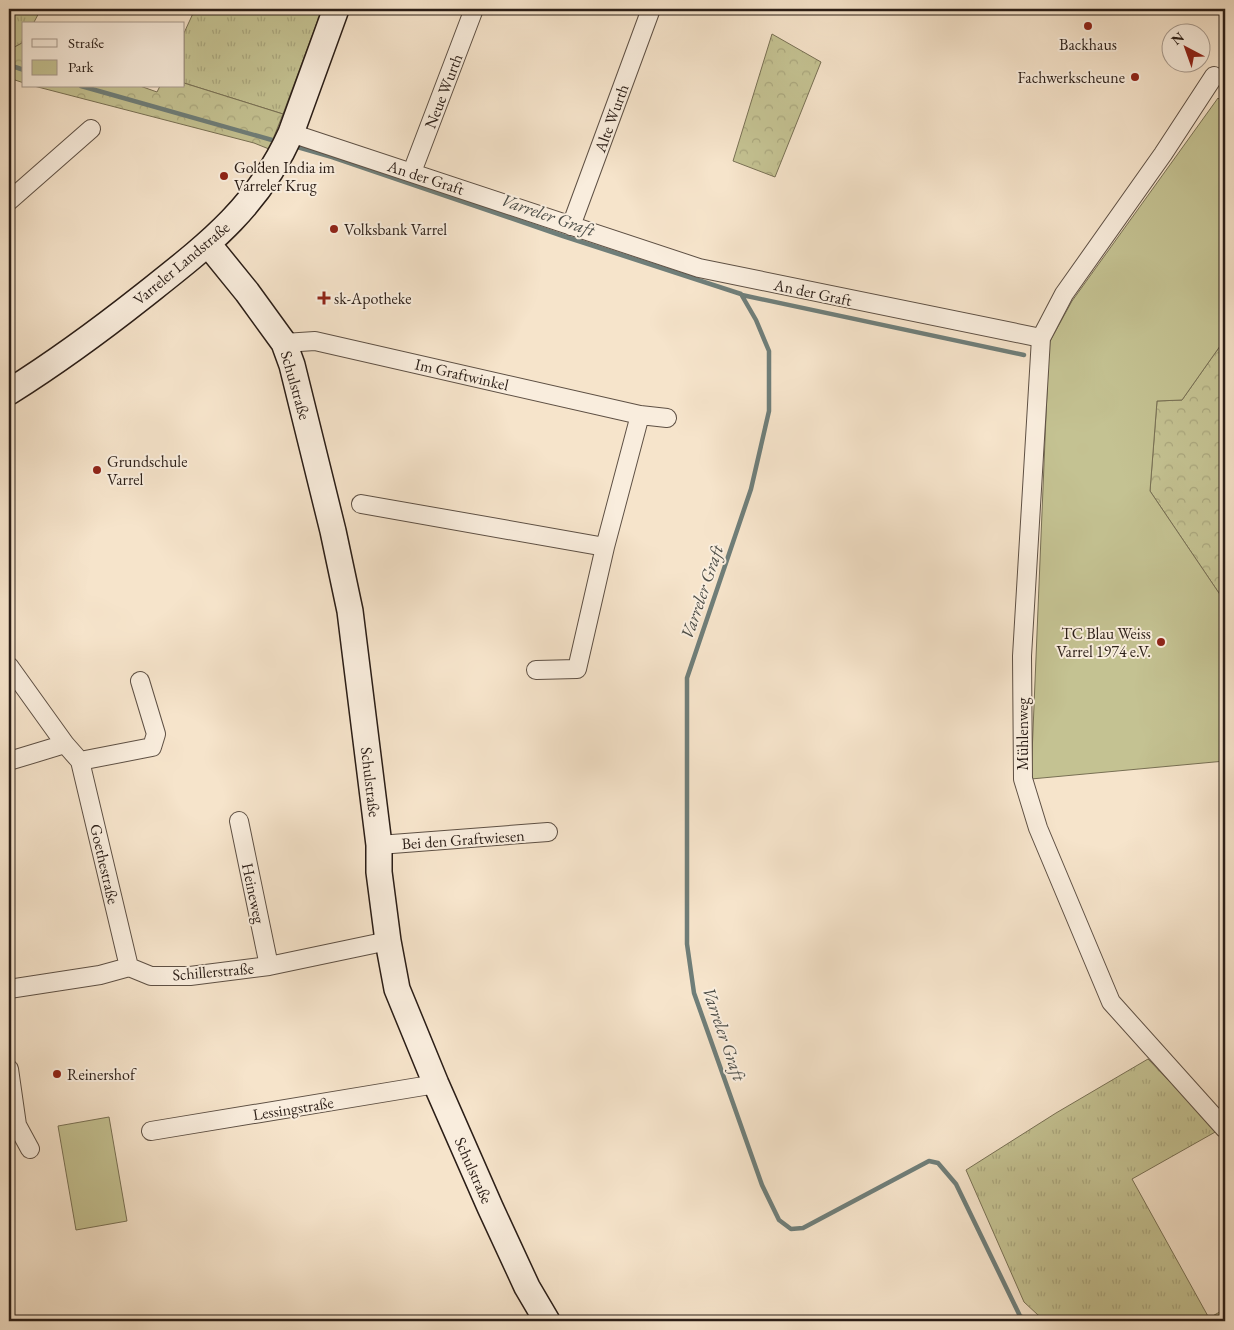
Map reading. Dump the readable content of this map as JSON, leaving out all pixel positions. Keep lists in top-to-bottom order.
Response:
{
  "streets": {
    "street": [
      "Neue Wurth",
      "Alte Wurth",
      "An der Graft",
      "Varreler Landstraße",
      "Im Graftwinkel",
      "Schulstraße",
      "Mühlenweg",
      "Bei den Graftwiesen",
      "Goethestraße",
      "Heineweg",
      "Schillerstraße",
      "Lessingstraße"
    ]
  },
  "crossings": [
    ["Neue Wurth", "An der Graft"],
    ["Alte Wurth", "An der Graft"],
    ["An der Graft", "Varreler Landstraße"],
    ["An der Graft", "Mühlenweg"],
    ["Varreler Landstraße", "Schulstraße"],
    ["Im Graftwinkel", "Schulstraße"],
    ["Schulstraße", "Bei den Graftwiesen"],
    ["Schulstraße", "Schillerstraße"],
    ["Schulstraße", "Lessingstraße"],
    ["Goethestraße", "Schillerstraße"],
    ["Heineweg", "Schillerstraße"]
  ],
  "water": ["Varreler Graft"],
  "places": {
    "other": [
      "Backhaus",
      "Fachwerkscheune",
      "Golden India im Varreler Krug",
      "Volksbank Varrel",
      "Grundschule Varrel",
      "TC Blau Weiss Varrel 1974 e.V.",
      "Reinershof"
    ],
    "health": ["sk-Apotheke"]
  },
  "legend": ["Straße", "Park"],
  "north": "top left"
}
